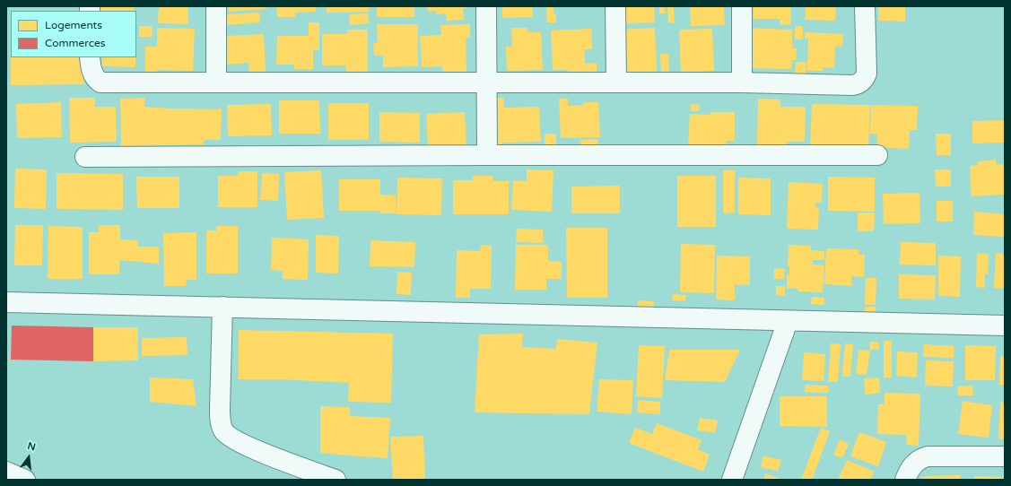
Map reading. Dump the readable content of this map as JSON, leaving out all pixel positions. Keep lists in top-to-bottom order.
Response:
{
  "legend": ["Logements", "Commerces"],
  "north": "top"
}
